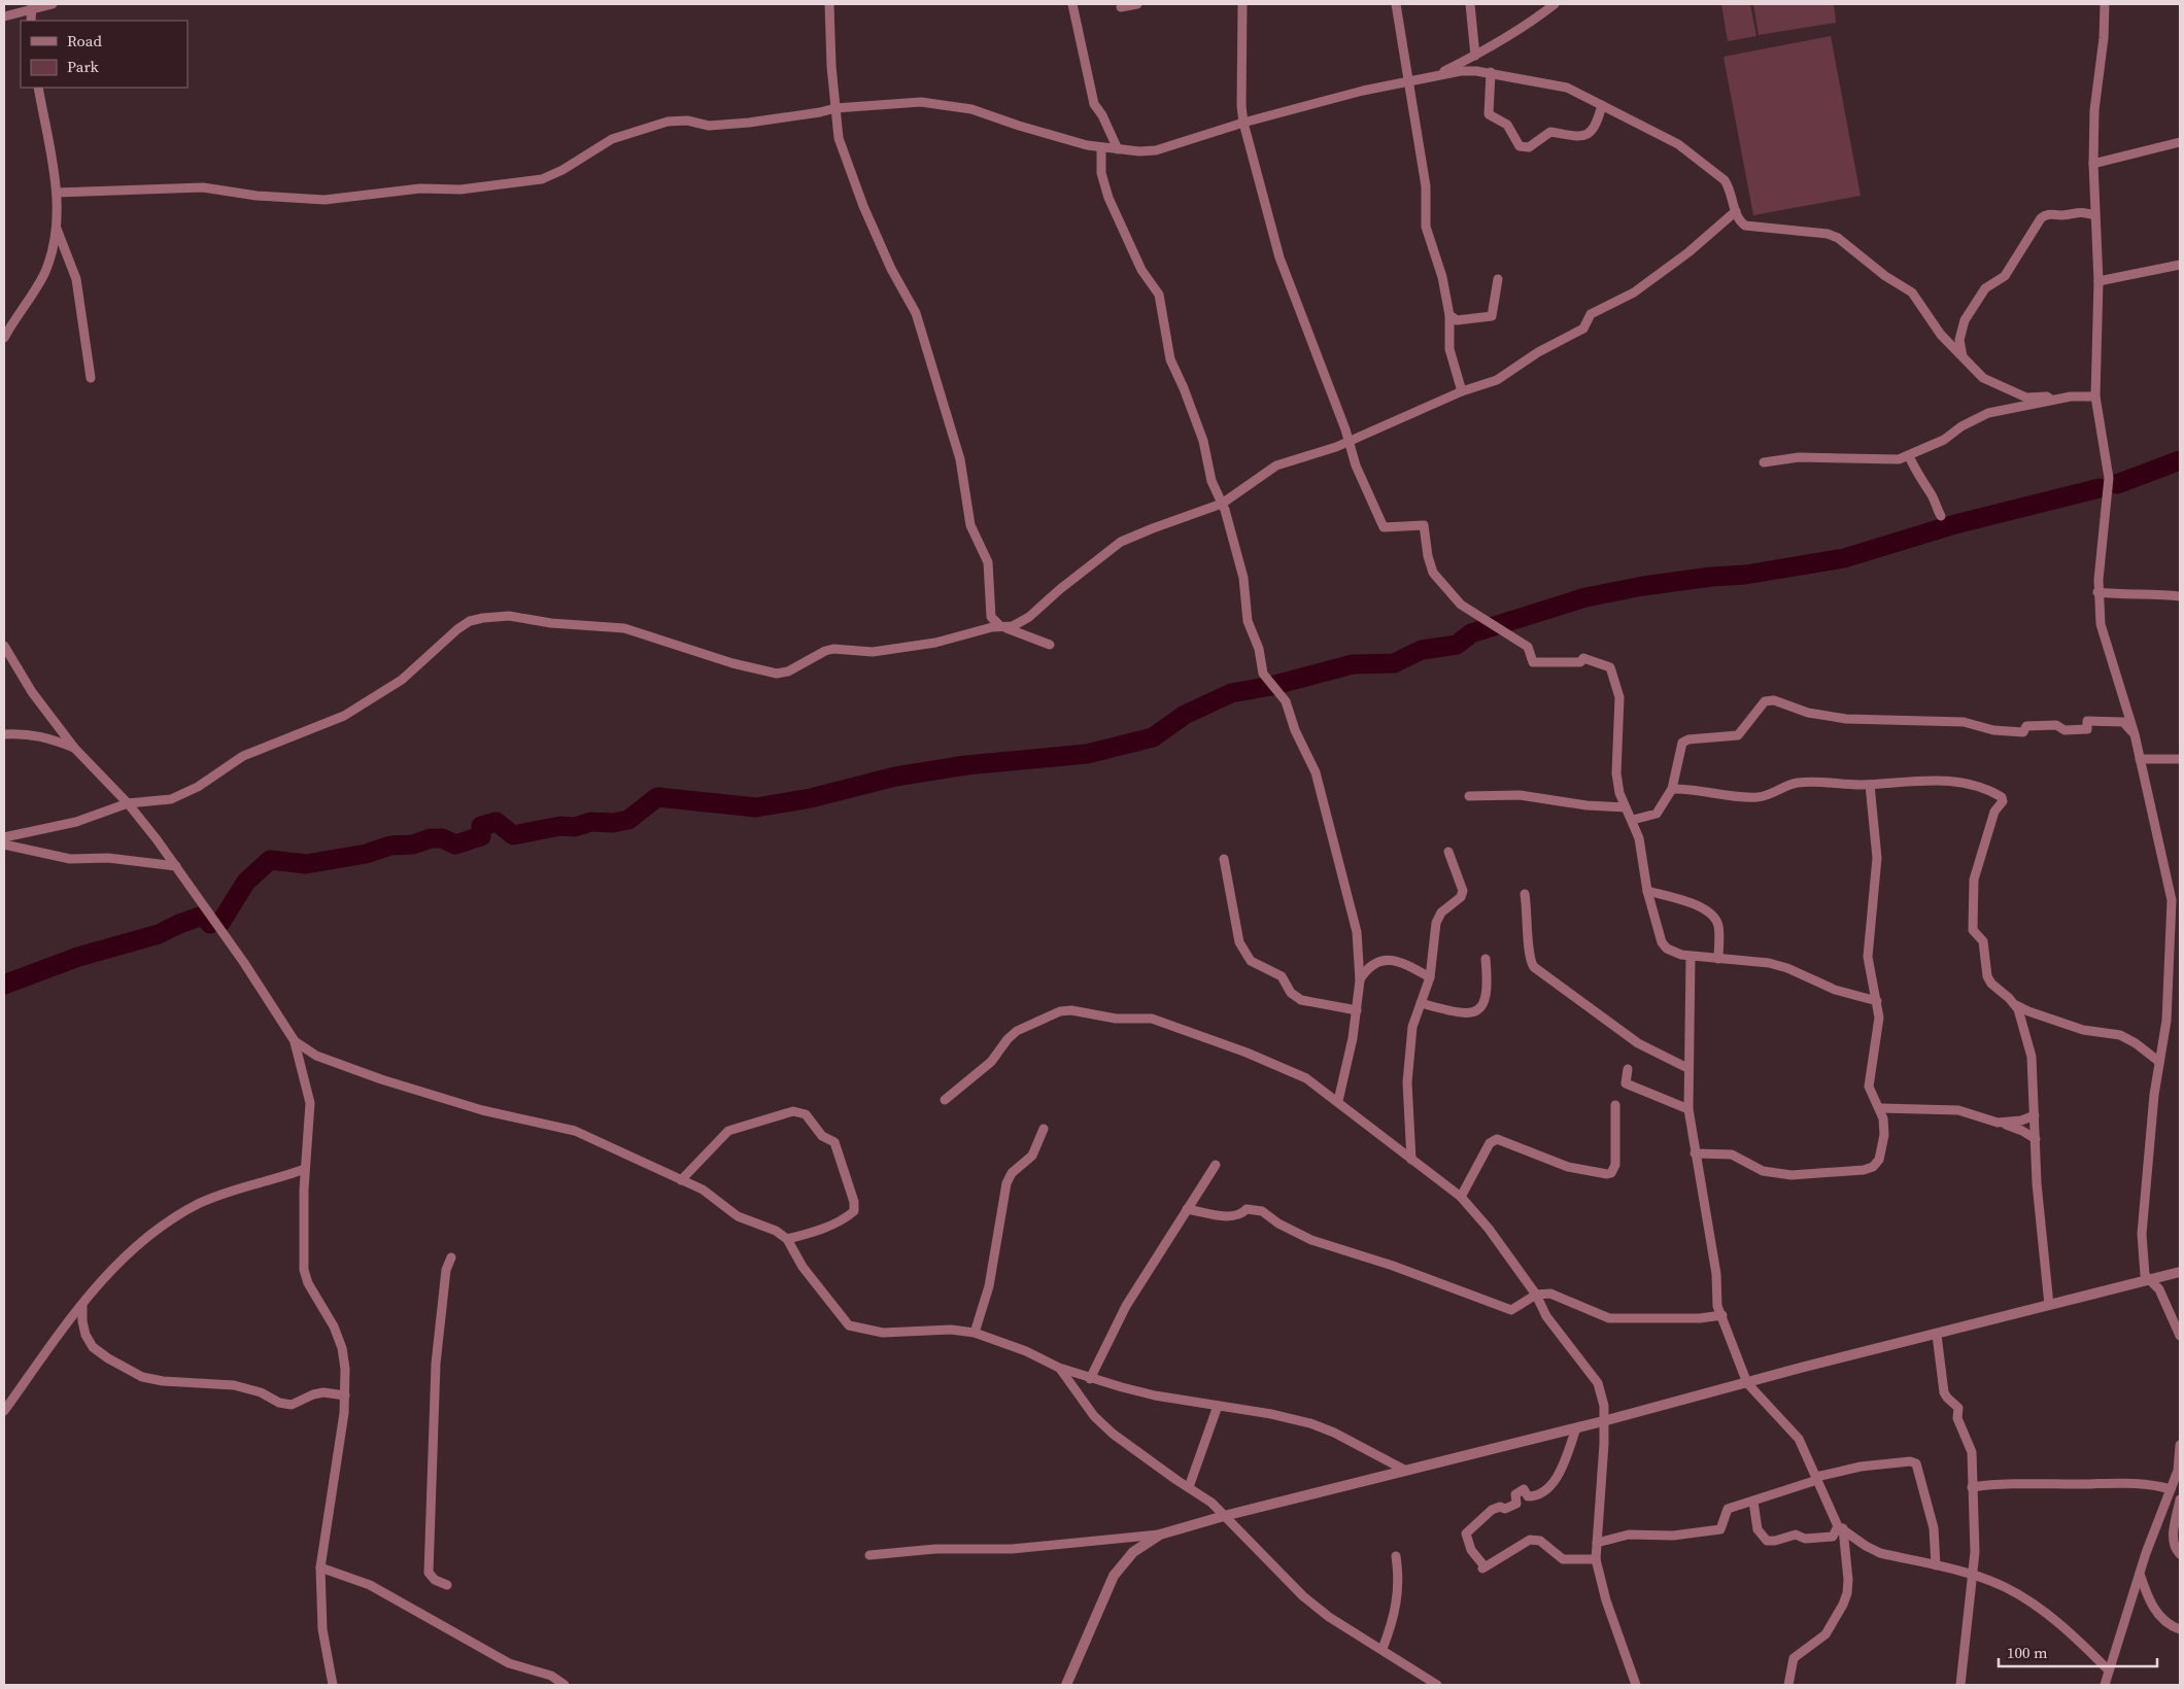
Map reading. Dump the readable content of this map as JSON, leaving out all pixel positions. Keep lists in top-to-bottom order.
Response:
{
  "legend": ["Road", "Park"],
  "scale_bar": "100 m"
}
